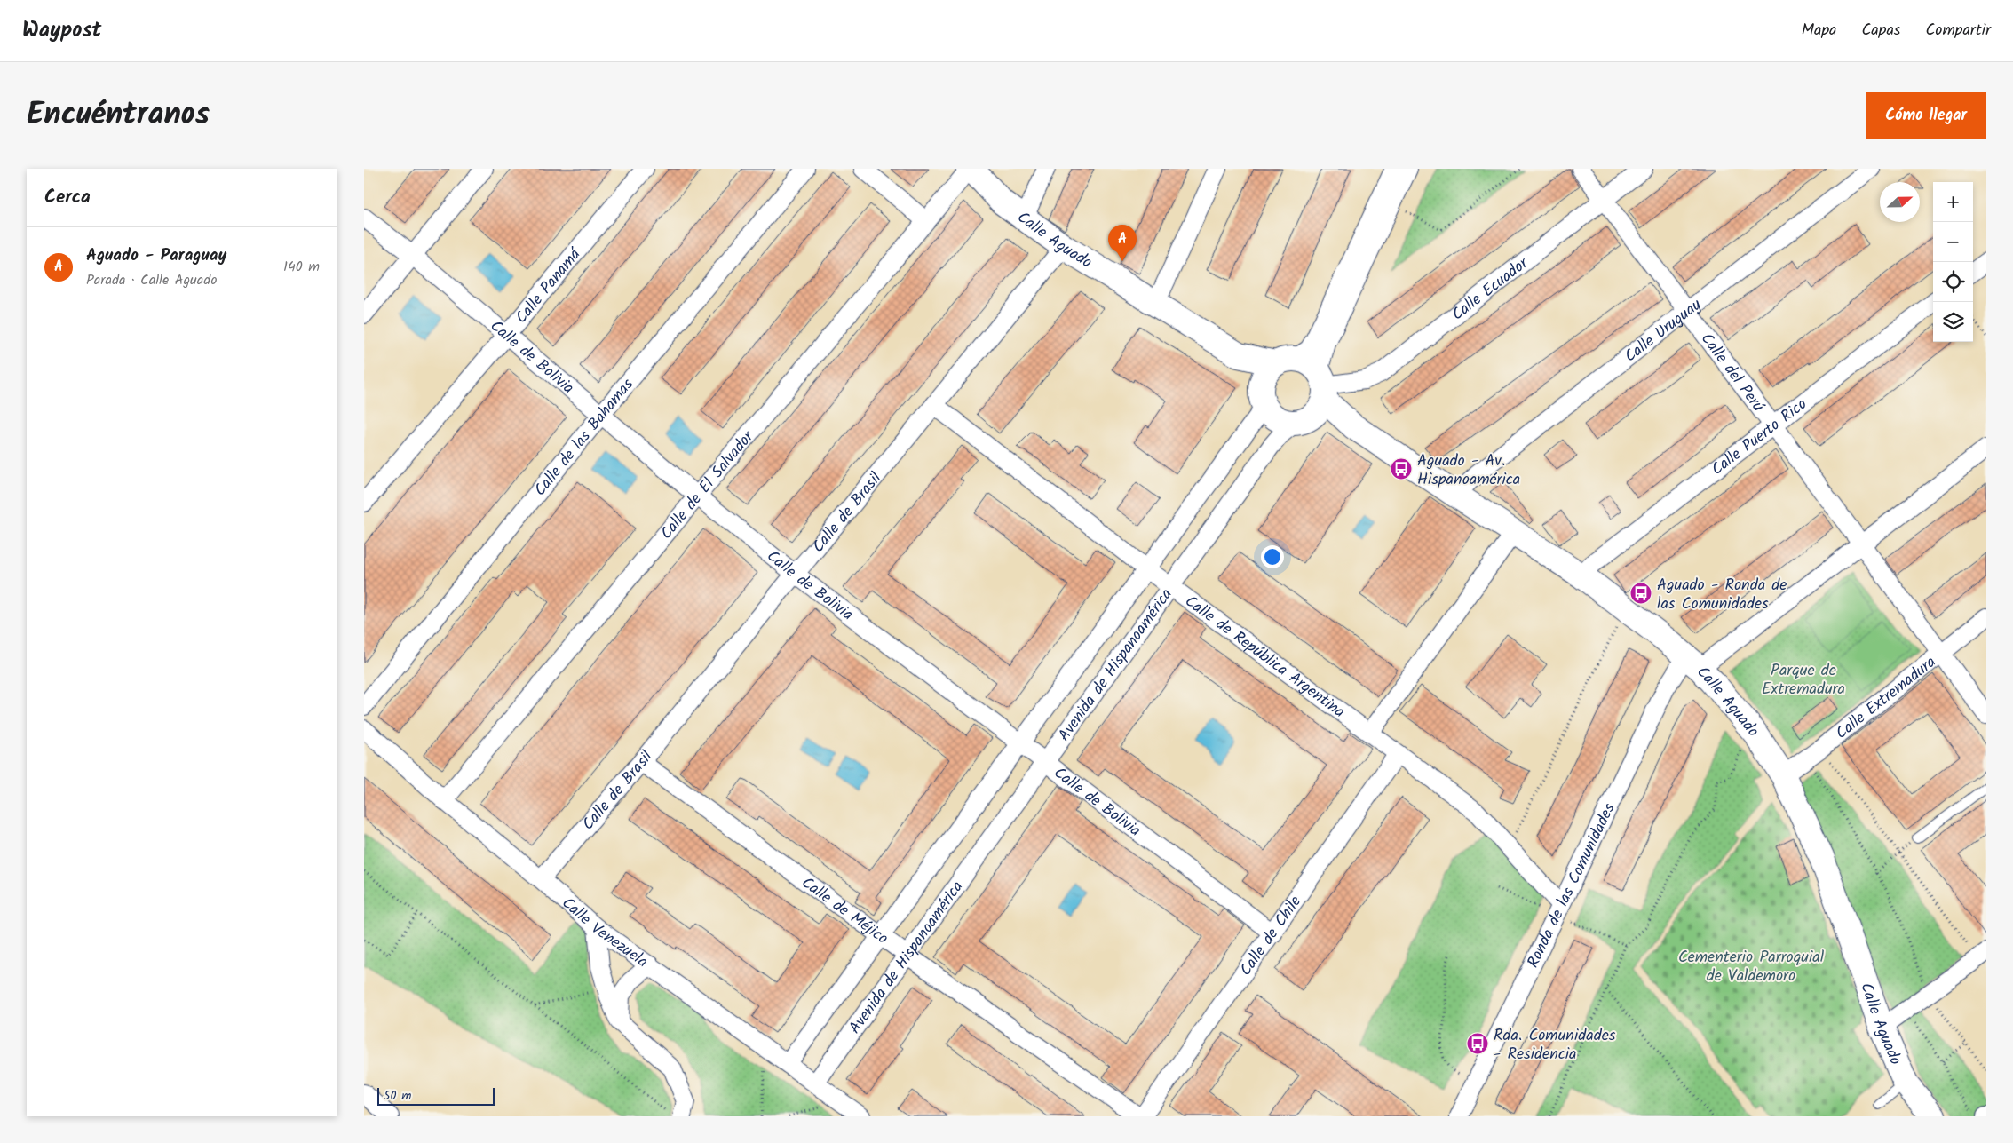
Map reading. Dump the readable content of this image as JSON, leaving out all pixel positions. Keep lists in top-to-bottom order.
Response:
{
  "streets": {
    "street": [
      "Calle Aguado",
      "Calle Panamá",
      "Calle Ecuador",
      "Calle Uruguay",
      "Calle de Bolivia",
      "Calle del Perú",
      "Calle de las Bahamas",
      "Calle Puerto Rico",
      "Calle de El Salvador",
      "Calle de Brasil",
      "Calle de República Argentina",
      "Avenida de Hispanoamérica",
      "Calle Extremadura",
      "Ronda de las Comunidades",
      "Calle de Méjico",
      "Calle Venezuela",
      "Calle de Chile"
    ]
  },
  "crossings": [
    ["Calle Aguado", "Calle Ecuador"],
    ["Calle Aguado", "Calle Uruguay"],
    ["Calle Aguado", "Calle Puerto Rico"],
    ["Calle Aguado", "Calle de El Salvador"],
    ["Calle Aguado", "Calle de Brasil"],
    ["Calle Aguado", "Avenida de Hispanoamérica"],
    ["Calle Aguado", "Calle Extremadura"],
    ["Calle Aguado", "Ronda de las Comunidades"],
    ["Calle Panamá", "Calle de Bolivia"],
    ["Calle Ecuador", "Calle del Perú"],
    ["Calle Ecuador", "Avenida de Hispanoamérica"],
    ["Calle Uruguay", "Calle del Perú"],
    ["Calle de Bolivia", "Calle de las Bahamas"],
    ["Calle de Bolivia", "Calle de El Salvador"],
    ["Calle de Bolivia", "Calle de Brasil"],
    ["Calle de Bolivia", "Avenida de Hispanoamérica"],
    ["Calle de Bolivia", "Calle de Chile"],
    ["Calle del Perú", "Calle Puerto Rico"],
    ["Calle del Perú", "Calle Extremadura"],
    ["Calle del Perú", "Ronda de las Comunidades"],
    ["Calle de El Salvador", "Calle Venezuela"],
    ["Calle de Brasil", "Calle de República Argentina"],
    ["Calle de Brasil", "Calle de Méjico"],
    ["Calle de Brasil", "Calle Venezuela"],
    ["Calle de República Argentina", "Avenida de Hispanoamérica"],
    ["Calle de República Argentina", "Ronda de las Comunidades"],
    ["Calle de República Argentina", "Calle de Chile"],
    ["Avenida de Hispanoamérica", "Calle de Méjico"],
    ["Avenida de Hispanoamérica", "Calle Venezuela"]
  ],
  "parks": ["Parque de Extremadura", "Cementerio Parroquial de Valdemoro"],
  "places": {
    "bus stop": ["Aguado - Av. Hispanoamérica", "Aguado - Ronda de las Comunidades", "Rda. Comunidades - Residencia"]
  },
  "scale_bar": "50 m",
  "north": "right",
  "page": {
    "header": "Waypost",
    "nav": ["Mapa", "Capas", "Compartir"],
    "title": "Encuéntranos",
    "buttons": "Cómo llegar",
    "heading": "Cerca",
    "map_buttons": ["+", "−"],
    "pins": "A",
    "list": [
      {
        "mark": "A",
        "name": "Aguado - Paraguay",
        "note": "Parada · Calle Aguado",
        "value": "140 m"
      }
    ],
    "scale": "50 m"
  }
}
